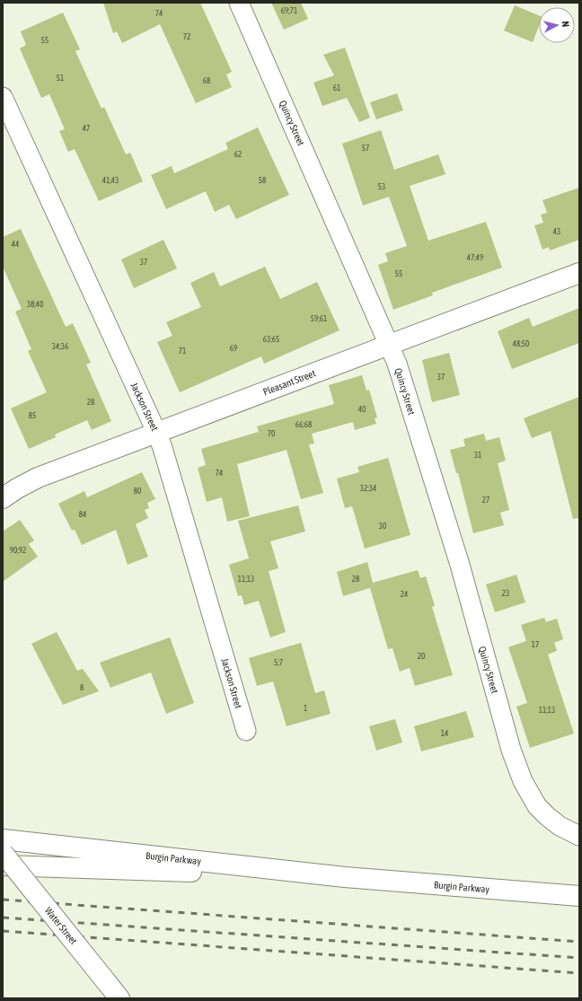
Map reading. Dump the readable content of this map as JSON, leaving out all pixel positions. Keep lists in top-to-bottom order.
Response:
{
  "streets": {
    "main road": ["Pleasant Street", "Burgin Parkway", "Water Street"],
    "street": ["Quincy Street", "Jackson Street"]
  },
  "crossings": [
    ["Quincy Street", "Pleasant Street"],
    ["Pleasant Street", "Jackson Street"]
  ],
  "house_numbers": [
    "69;71",
    "74",
    "72",
    "55",
    "51",
    "68",
    "61",
    "47",
    "57",
    "62",
    "41;43",
    "58",
    "53",
    "43",
    "44",
    "47;49",
    "37",
    "55",
    "38;40",
    "59;61",
    "63;65",
    "48;50",
    "34;36",
    "69",
    "71",
    "37",
    "28",
    "40",
    "85",
    "66;68",
    "70",
    "31",
    "74",
    "32;34",
    "80",
    "27",
    "84",
    "30",
    "90;92",
    "11;13",
    "28",
    "23",
    "24",
    "17",
    "20",
    "5;7",
    "8",
    "1",
    "11;13",
    "14"
  ],
  "north": "right"
}
